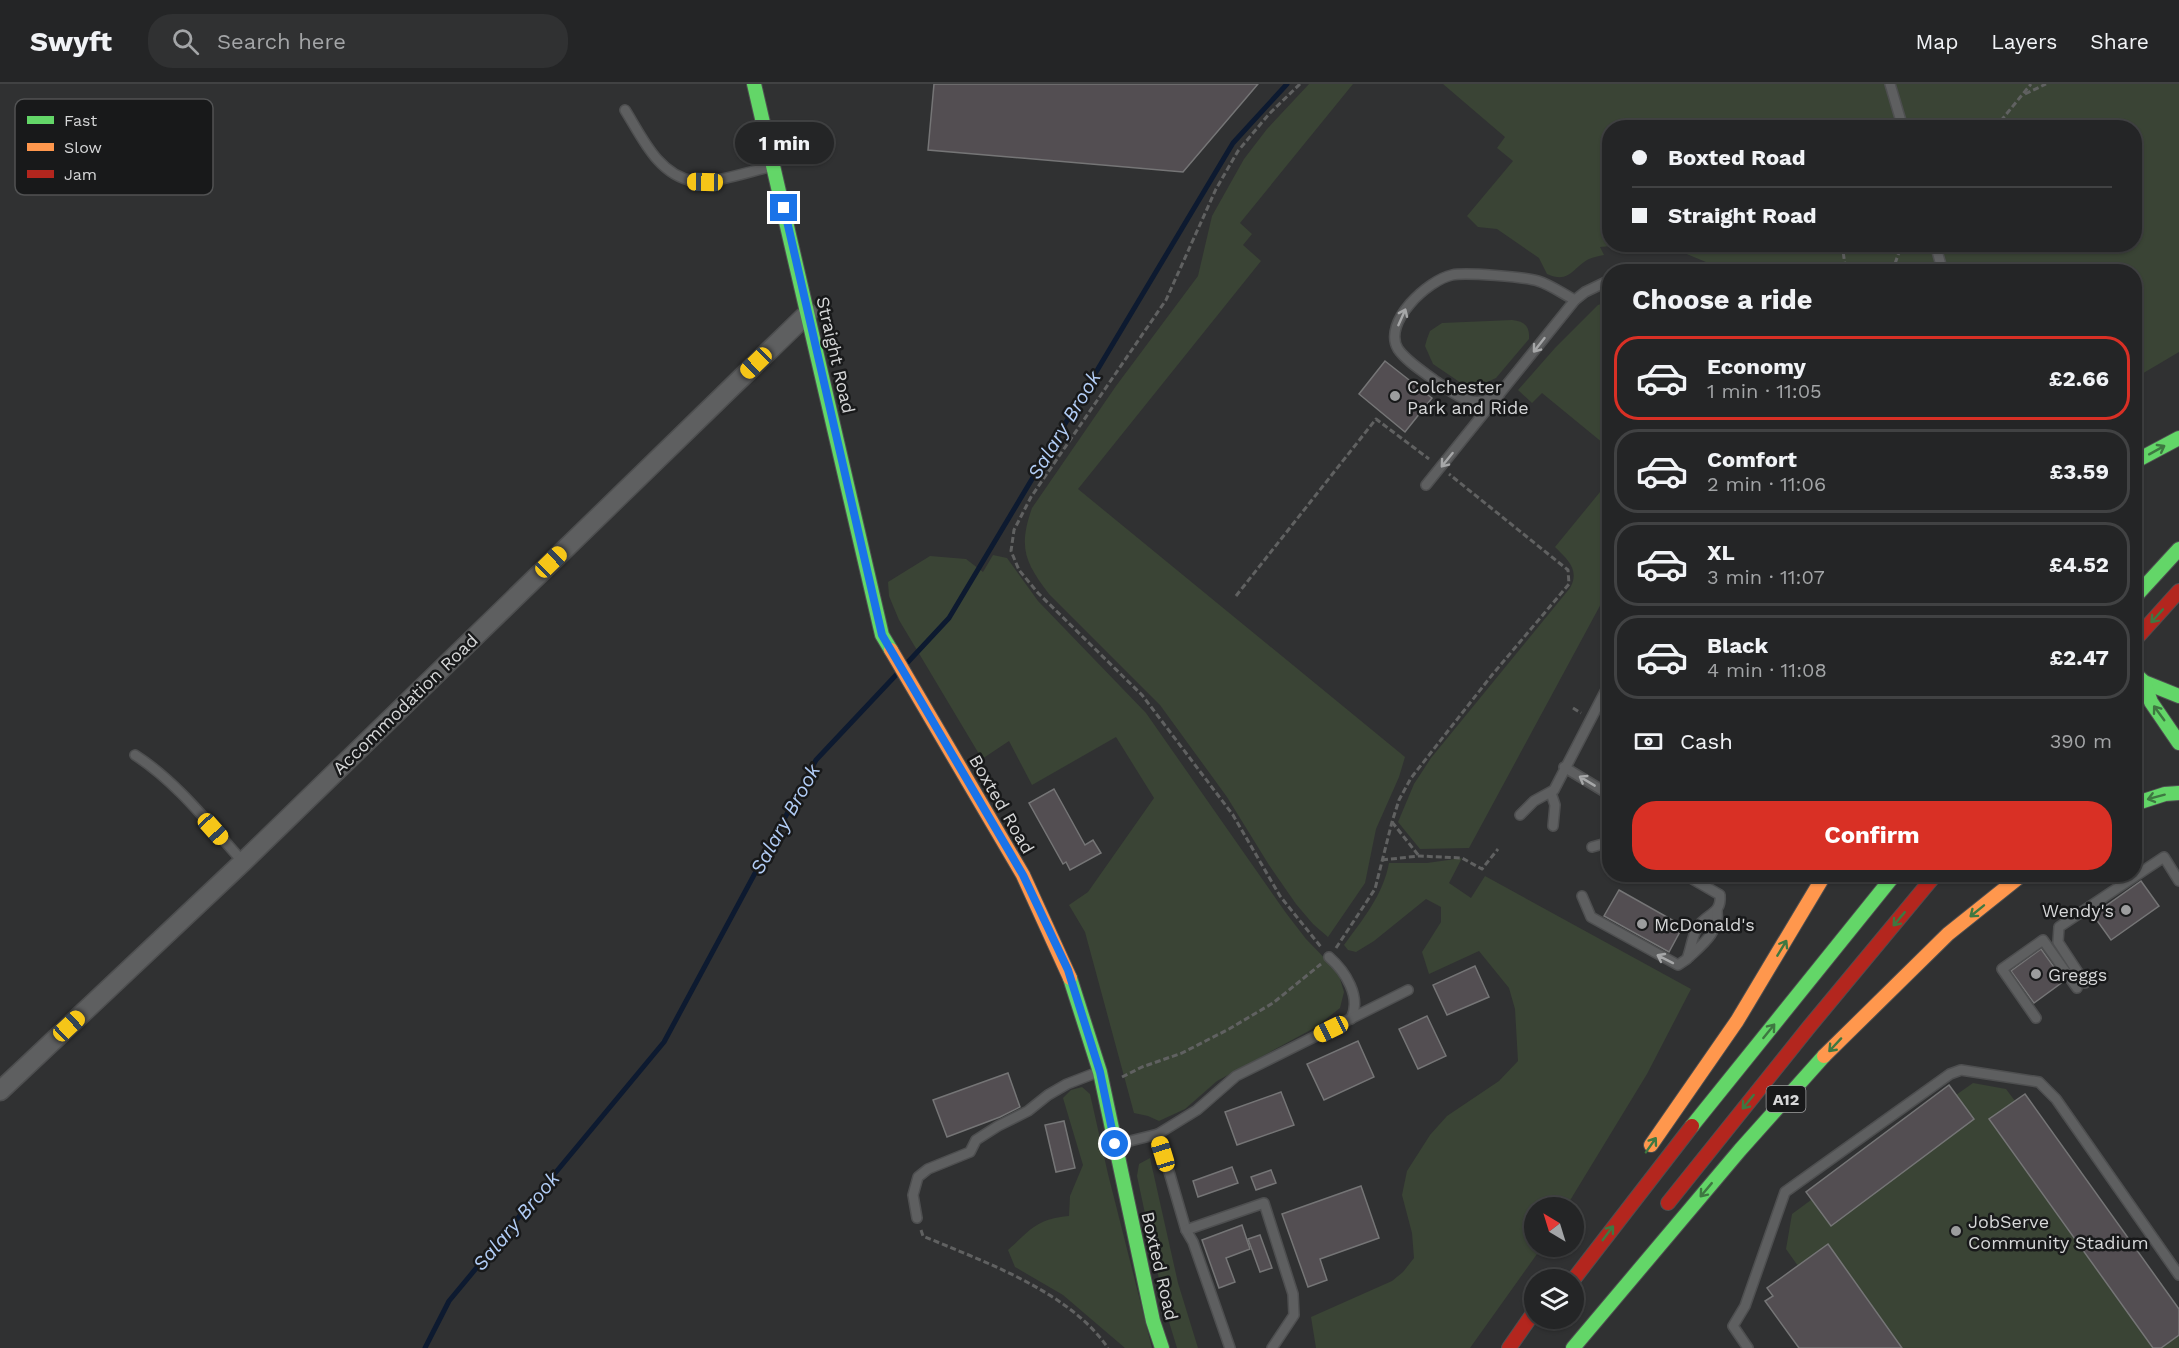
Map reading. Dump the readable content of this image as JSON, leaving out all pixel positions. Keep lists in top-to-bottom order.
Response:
{
  "streets": {
    "main road": ["Straight Road", "Boxted Road", "A12"],
    "street": ["Accommodation Road"]
  },
  "crossings": [
    ["Straight Road", "Accommodation Road"],
    ["Straight Road", "Boxted Road"]
  ],
  "water": ["Salary Brook"],
  "places": [
    "Colchester Park and Ride",
    "Wendy's",
    "McDonald's",
    "Greggs",
    "JobServe Community Stadium"
  ],
  "legend": ["Fast", "Slow", "Jam"],
  "north": "top left",
  "page": {
    "header": "Swyft",
    "search": "Search here",
    "nav": ["Map", "Layers", "Share"],
    "banner": ["Boxted Road", "Straight Road"],
    "bubble": "1 min",
    "heading": "Choose a ride",
    "list": [
      {
        "name": "Economy",
        "note": "1 min · 11:05",
        "value": "£2.66"
      },
      {
        "name": "Comfort",
        "note": "2 min · 11:06",
        "value": "£3.59"
      },
      {
        "name": "XL",
        "note": "3 min · 11:07",
        "value": "£4.52"
      },
      {
        "name": "Black",
        "note": "4 min · 11:08",
        "value": "£2.47"
      }
    ],
    "pay": ["Cash", "390 m"],
    "buttons": "Confirm"
  }
}
